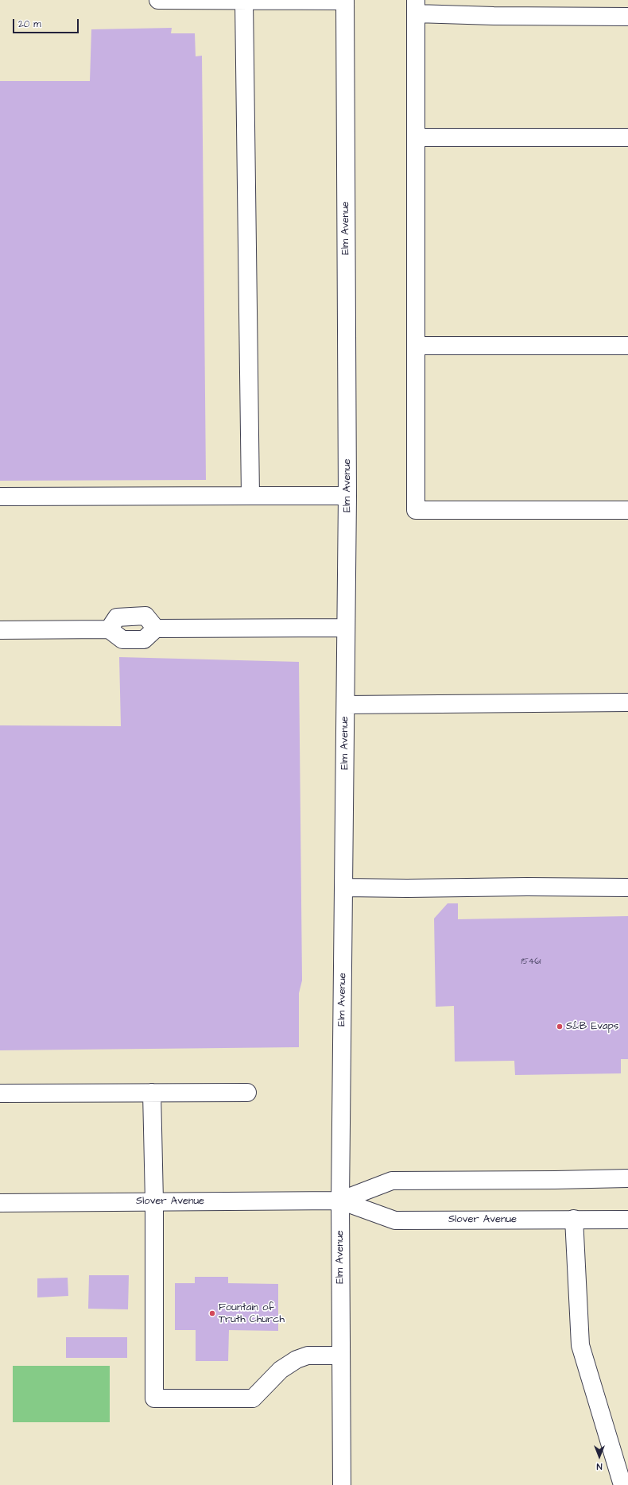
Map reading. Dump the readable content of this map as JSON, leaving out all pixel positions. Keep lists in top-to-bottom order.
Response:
{
  "streets": {
    "street": ["Elm Avenue", "Slover Avenue"]
  },
  "crossings": [
    ["Elm Avenue", "Slover Avenue"]
  ],
  "places": ["S&B Evaps", "Fountain of Truth Church"],
  "house_numbers": ["15461"],
  "scale_bar": "20 m",
  "north": "bottom"
}
